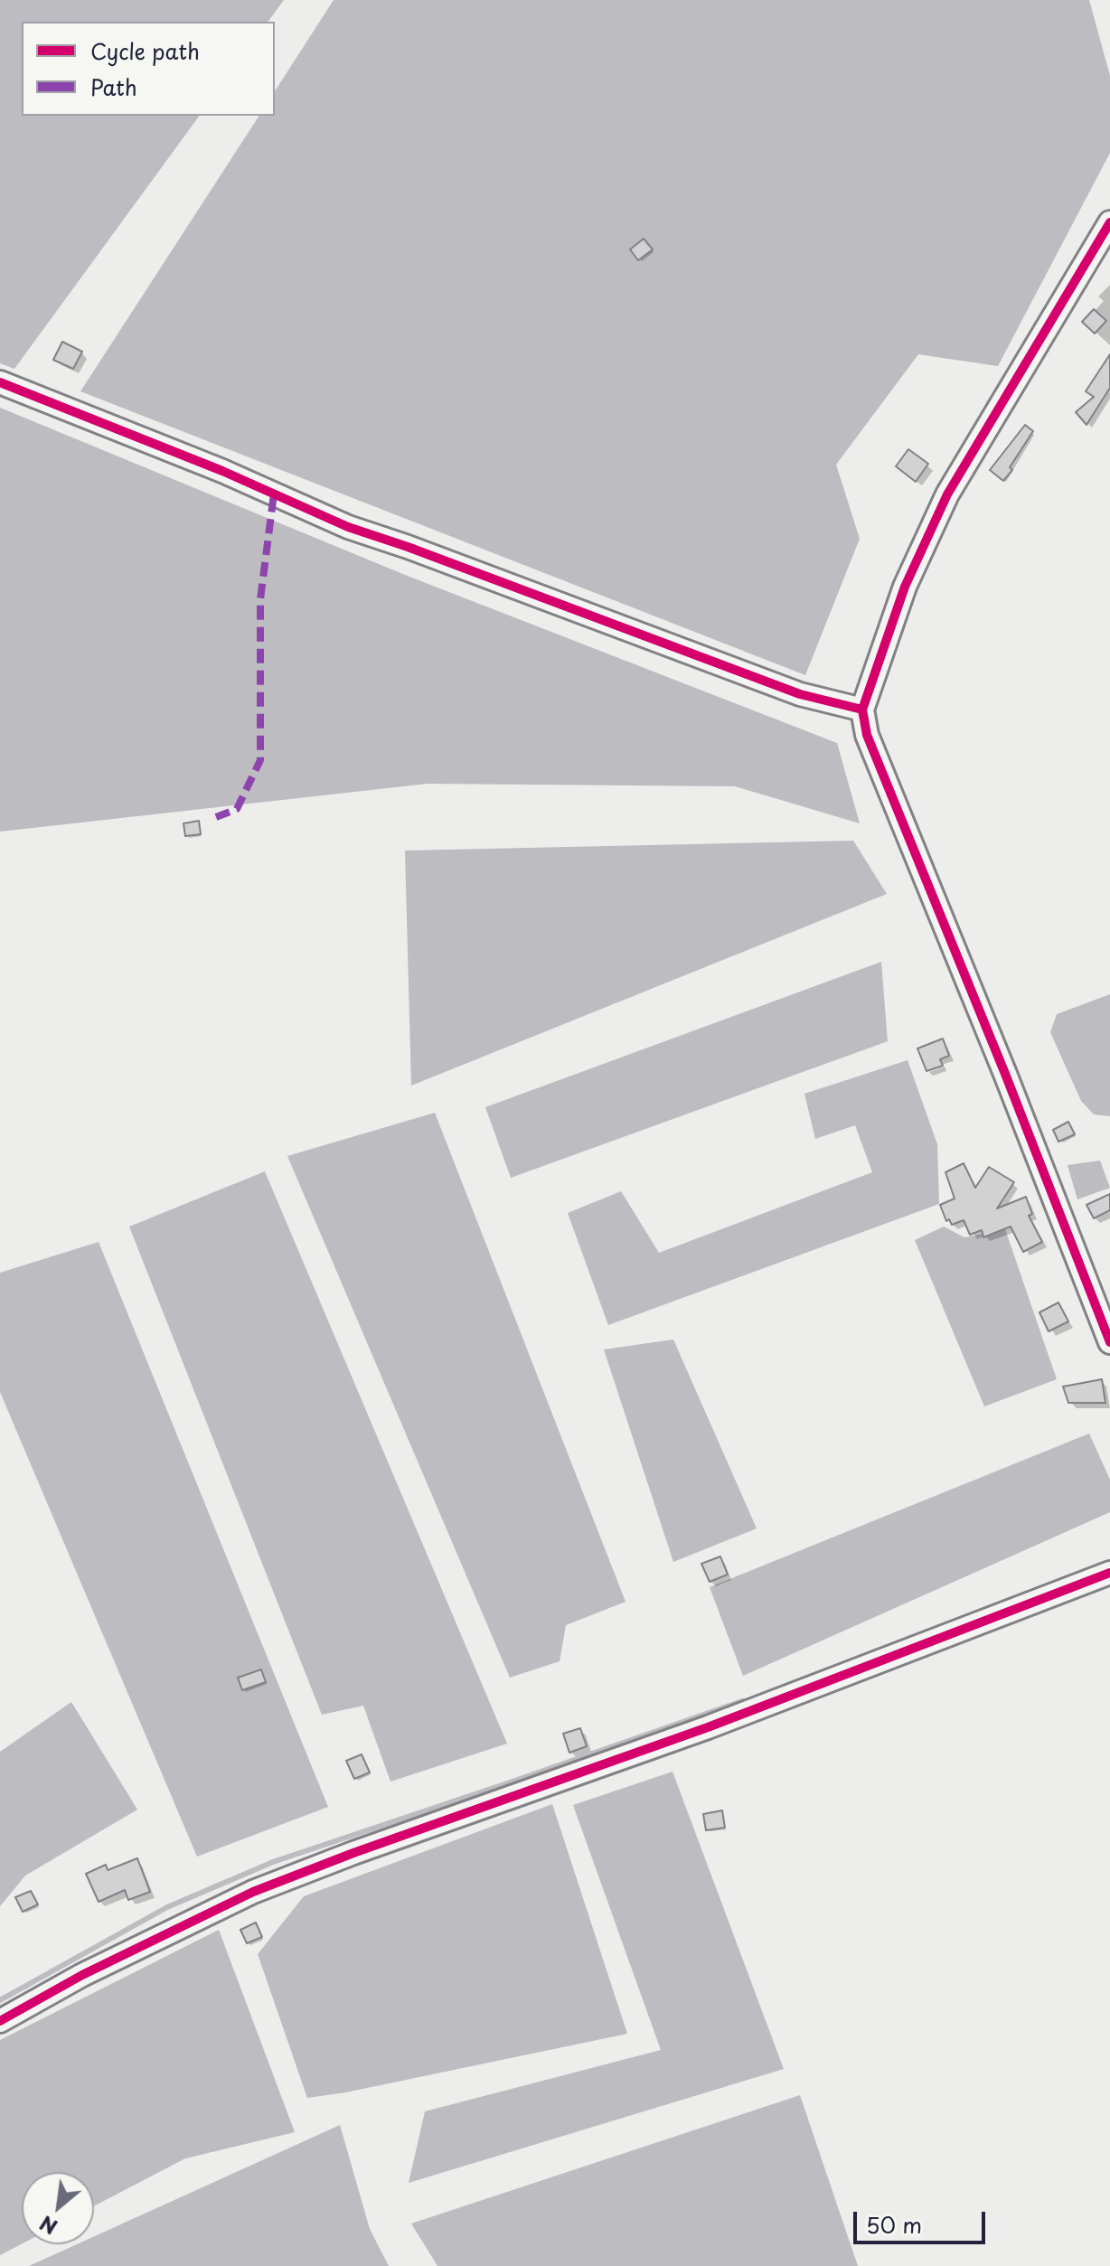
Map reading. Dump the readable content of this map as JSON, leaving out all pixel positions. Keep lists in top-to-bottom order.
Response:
{
  "legend": ["Cycle path", "Path"],
  "scale_bar": "50 m",
  "north": "bottom left"
}
